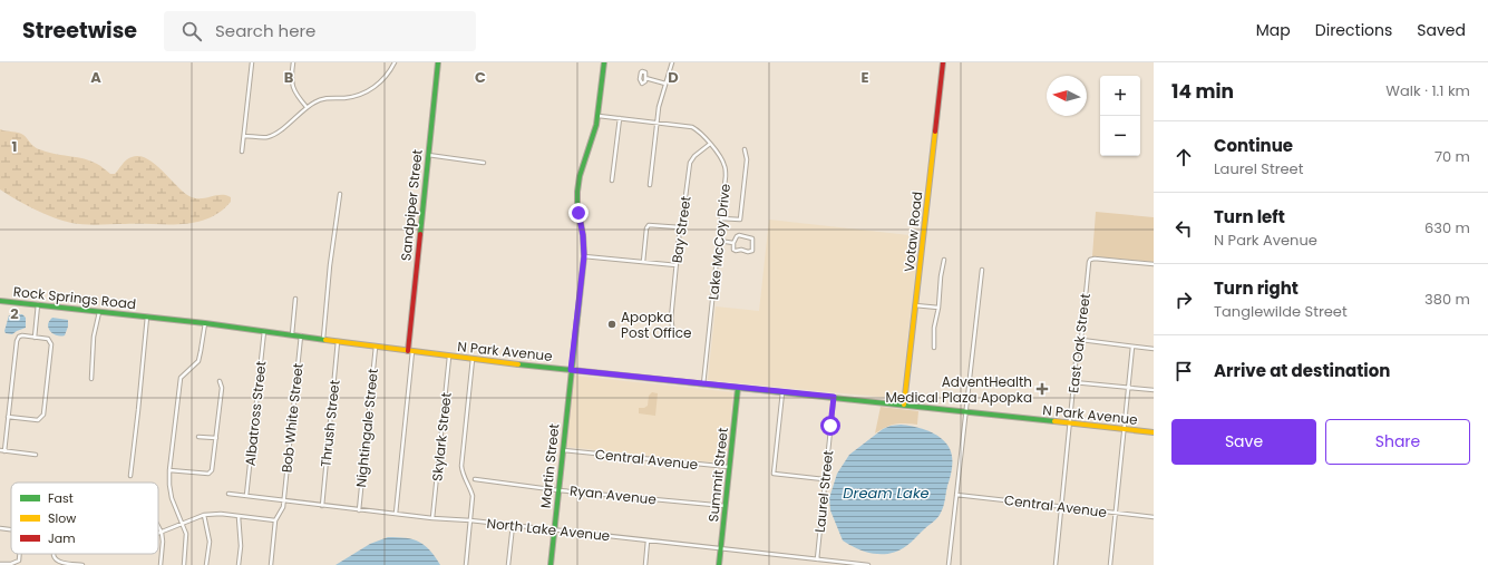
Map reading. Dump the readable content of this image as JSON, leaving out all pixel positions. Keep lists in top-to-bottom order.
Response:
{
  "streets": {
    "street": [
      "Sandpiper Street",
      "Bay Street",
      "Votaw Road",
      "Lake McCoy Drive",
      "Rock Springs Road",
      "East Oak Street",
      "N Park Avenue",
      "Albatross Street",
      "Bob White Street",
      "Thrush Street",
      "Nightingale Street",
      "Skylark Street",
      "Central Avenue",
      "Martin Street",
      "Summit Street",
      "Laurel Street",
      "Ryan Avenue",
      "North Lake Avenue"
    ]
  },
  "crossings": [
    ["Sandpiper Street", "N Park Avenue"],
    ["Sandpiper Street", "North Lake Avenue"],
    ["Bay Street", "Lake McCoy Drive"],
    ["Votaw Road", "N Park Avenue"],
    ["Lake McCoy Drive", "N Park Avenue"],
    ["Lake McCoy Drive", "Martin Street"],
    ["Rock Springs Road", "N Park Avenue"],
    ["East Oak Street", "N Park Avenue"],
    ["East Oak Street", "Central Avenue"],
    ["N Park Avenue", "Albatross Street"],
    ["N Park Avenue", "Bob White Street"],
    ["N Park Avenue", "Thrush Street"],
    ["N Park Avenue", "Nightingale Street"],
    ["N Park Avenue", "Skylark Street"],
    ["N Park Avenue", "Martin Street"],
    ["N Park Avenue", "Summit Street"],
    ["N Park Avenue", "Laurel Street"],
    ["Albatross Street", "North Lake Avenue"],
    ["Bob White Street", "North Lake Avenue"],
    ["Thrush Street", "North Lake Avenue"],
    ["Nightingale Street", "North Lake Avenue"],
    ["Skylark Street", "North Lake Avenue"],
    ["Central Avenue", "Martin Street"],
    ["Central Avenue", "Summit Street"],
    ["Martin Street", "Ryan Avenue"],
    ["Martin Street", "North Lake Avenue"],
    ["Summit Street", "Ryan Avenue"],
    ["Summit Street", "North Lake Avenue"],
    ["Laurel Street", "North Lake Avenue"]
  ],
  "water": ["Dream Lake"],
  "places": {
    "other": ["Apopka Post Office"],
    "health": ["AdventHealth Medical Plaza Apopka"]
  },
  "legend": ["Fast", "Slow", "Jam"],
  "north": "left",
  "page": {
    "header": "Streetwise",
    "search": "Search here",
    "nav": ["Map", "Directions", "Saved"],
    "heading": ["14 min", "Walk · 1.1 km"],
    "map_buttons": ["+", "−"],
    "list": [
      ["Continue", "Laurel Street", "70 m"],
      ["Turn left", "N Park Avenue", "630 m"],
      ["Turn right", "Tanglewilde Street", "380 m"],
      "Arrive at destination"
    ],
    "buttons": ["Save", "Share"]
  },
  "grid": {
    "columns": [
      "A",
      "B",
      "C",
      "D",
      "E"
    ],
    "rows": ["1", "2"]
  }
}
